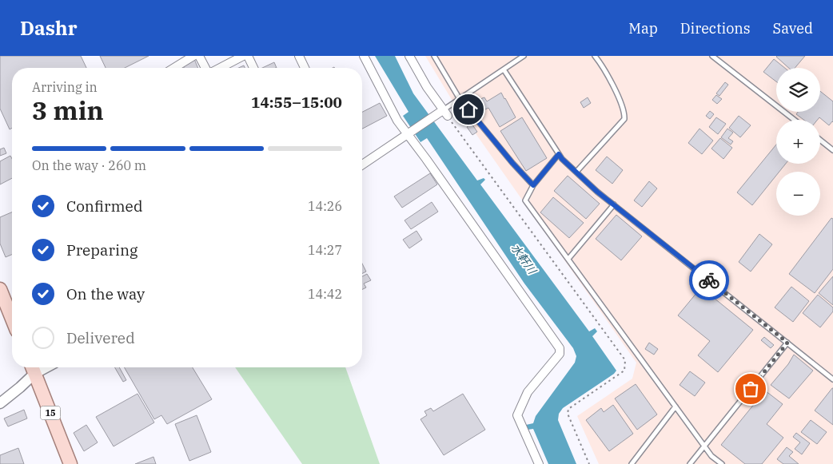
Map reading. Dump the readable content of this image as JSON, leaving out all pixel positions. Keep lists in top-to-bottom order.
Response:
{
  "streets": {
    "main road": ["15"]
  },
  "water": ["水軒川"],
  "page": {
    "header": "Dashr",
    "nav": ["Map", "Directions", "Saved"],
    "map_buttons": ["+", "−"],
    "heading": ["3 min", "Arriving in", "14:55–15:00"],
    "bar": "On the way · 260 m",
    "list": [
      ["Confirmed", "14:26"],
      ["Preparing", "14:27"],
      ["On the way", "14:42"],
      "Delivered"
    ]
  }
}
